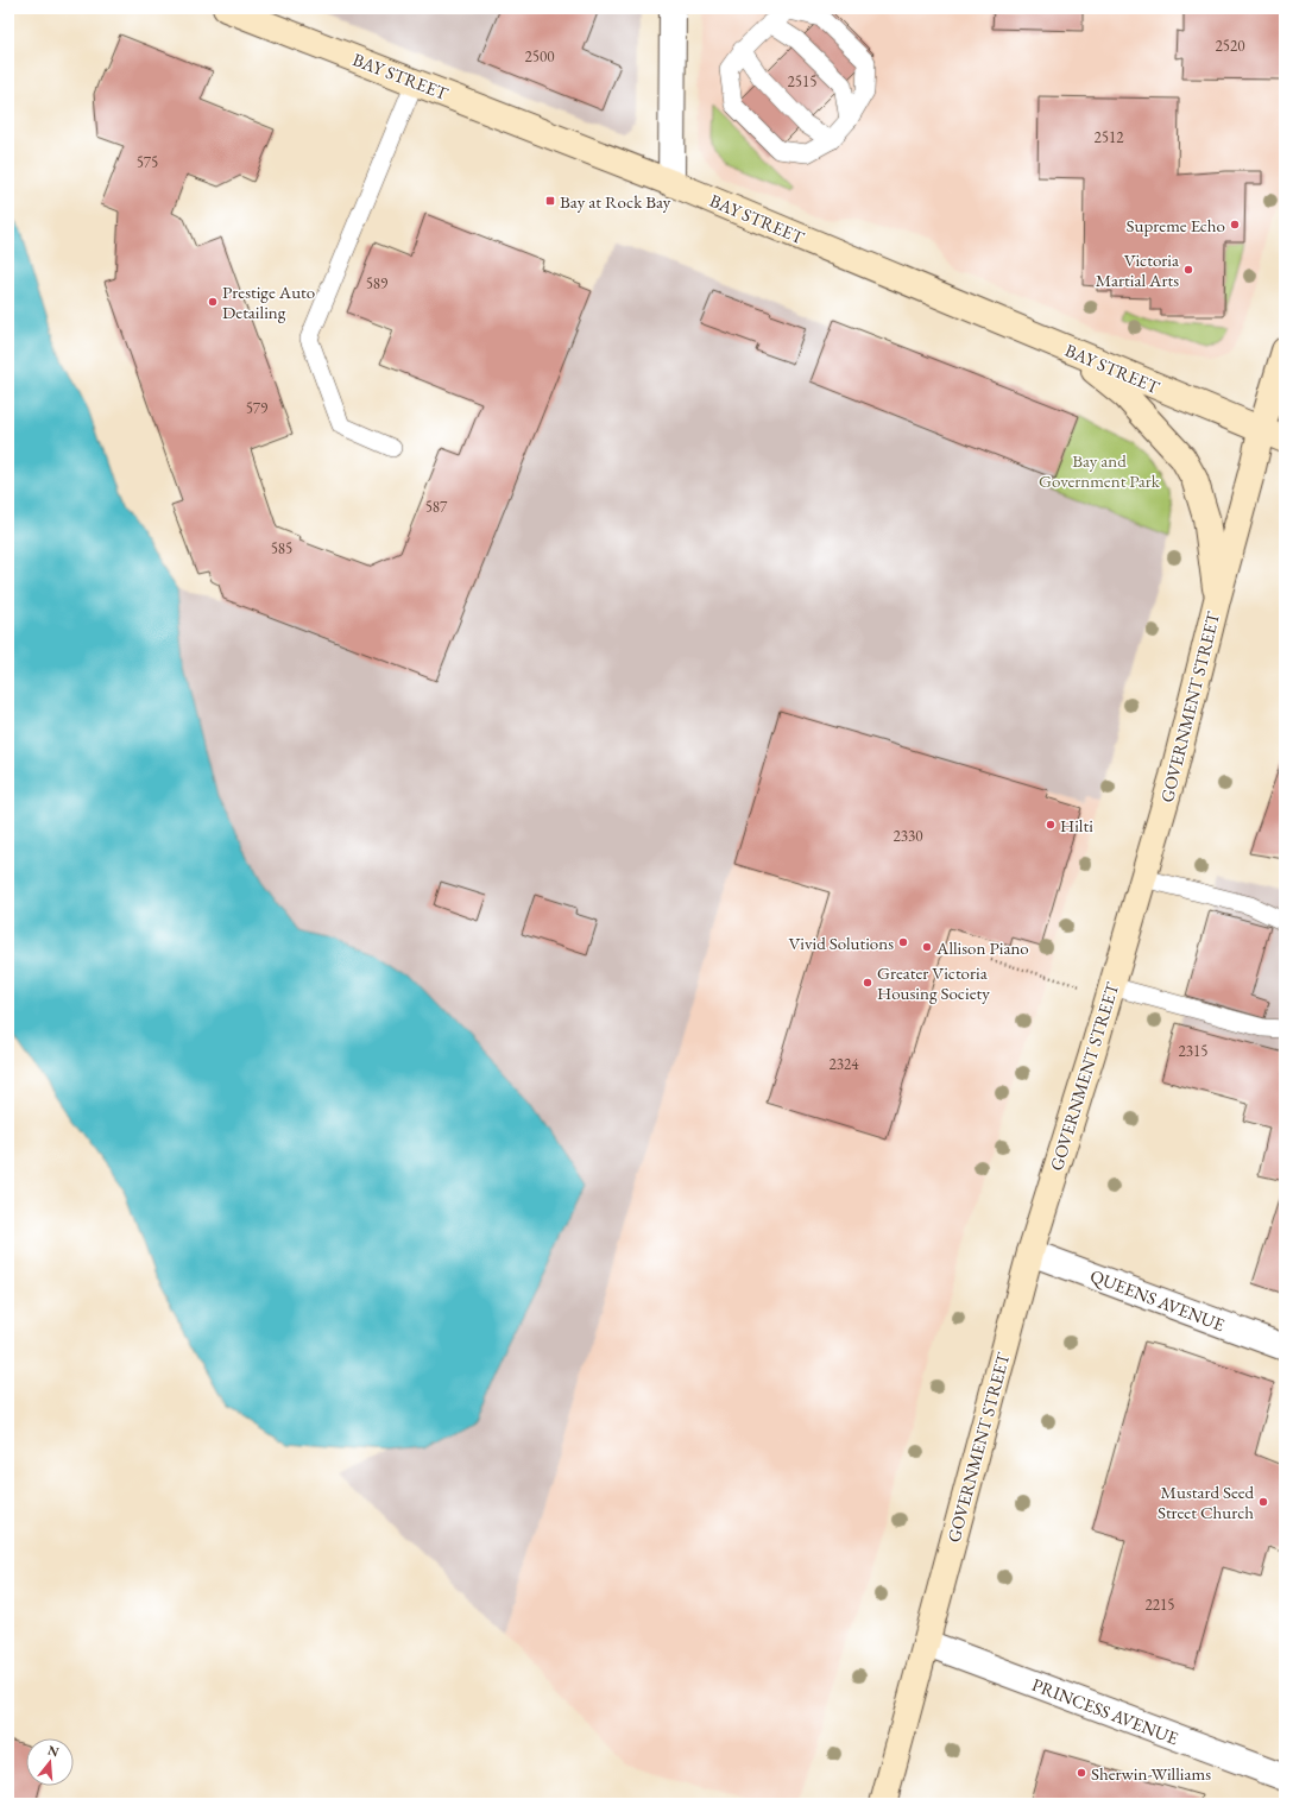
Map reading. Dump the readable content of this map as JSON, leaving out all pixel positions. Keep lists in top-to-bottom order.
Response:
{
  "streets": {
    "main road": ["BAY STREET", "GOVERNMENT STREET"],
    "street": ["QUEENS AVENUE", "PRINCESS AVENUE"]
  },
  "crossings": [
    ["BAY STREET", "GOVERNMENT STREET"],
    ["GOVERNMENT STREET", "QUEENS AVENUE"],
    ["GOVERNMENT STREET", "PRINCESS AVENUE"]
  ],
  "parks": ["Bay and Government Park"],
  "places": {
    "transit": ["Bay at Rock Bay"],
    "other": [
      "Supreme Echo",
      "Victoria Martial Arts",
      "Prestige Auto Detailing",
      "Hilti",
      "Vivid Solutions",
      "Allison Piano",
      "Greater Victoria Housing Society",
      "Mustard Seed Street Church",
      "Sherwin-Williams"
    ]
  },
  "house_numbers": [
    "2520",
    "2500",
    "2515",
    "2512",
    "575",
    "589",
    "579",
    "587",
    "585",
    "2330",
    "2315",
    "2324",
    "2215"
  ],
  "north": "top"
}
